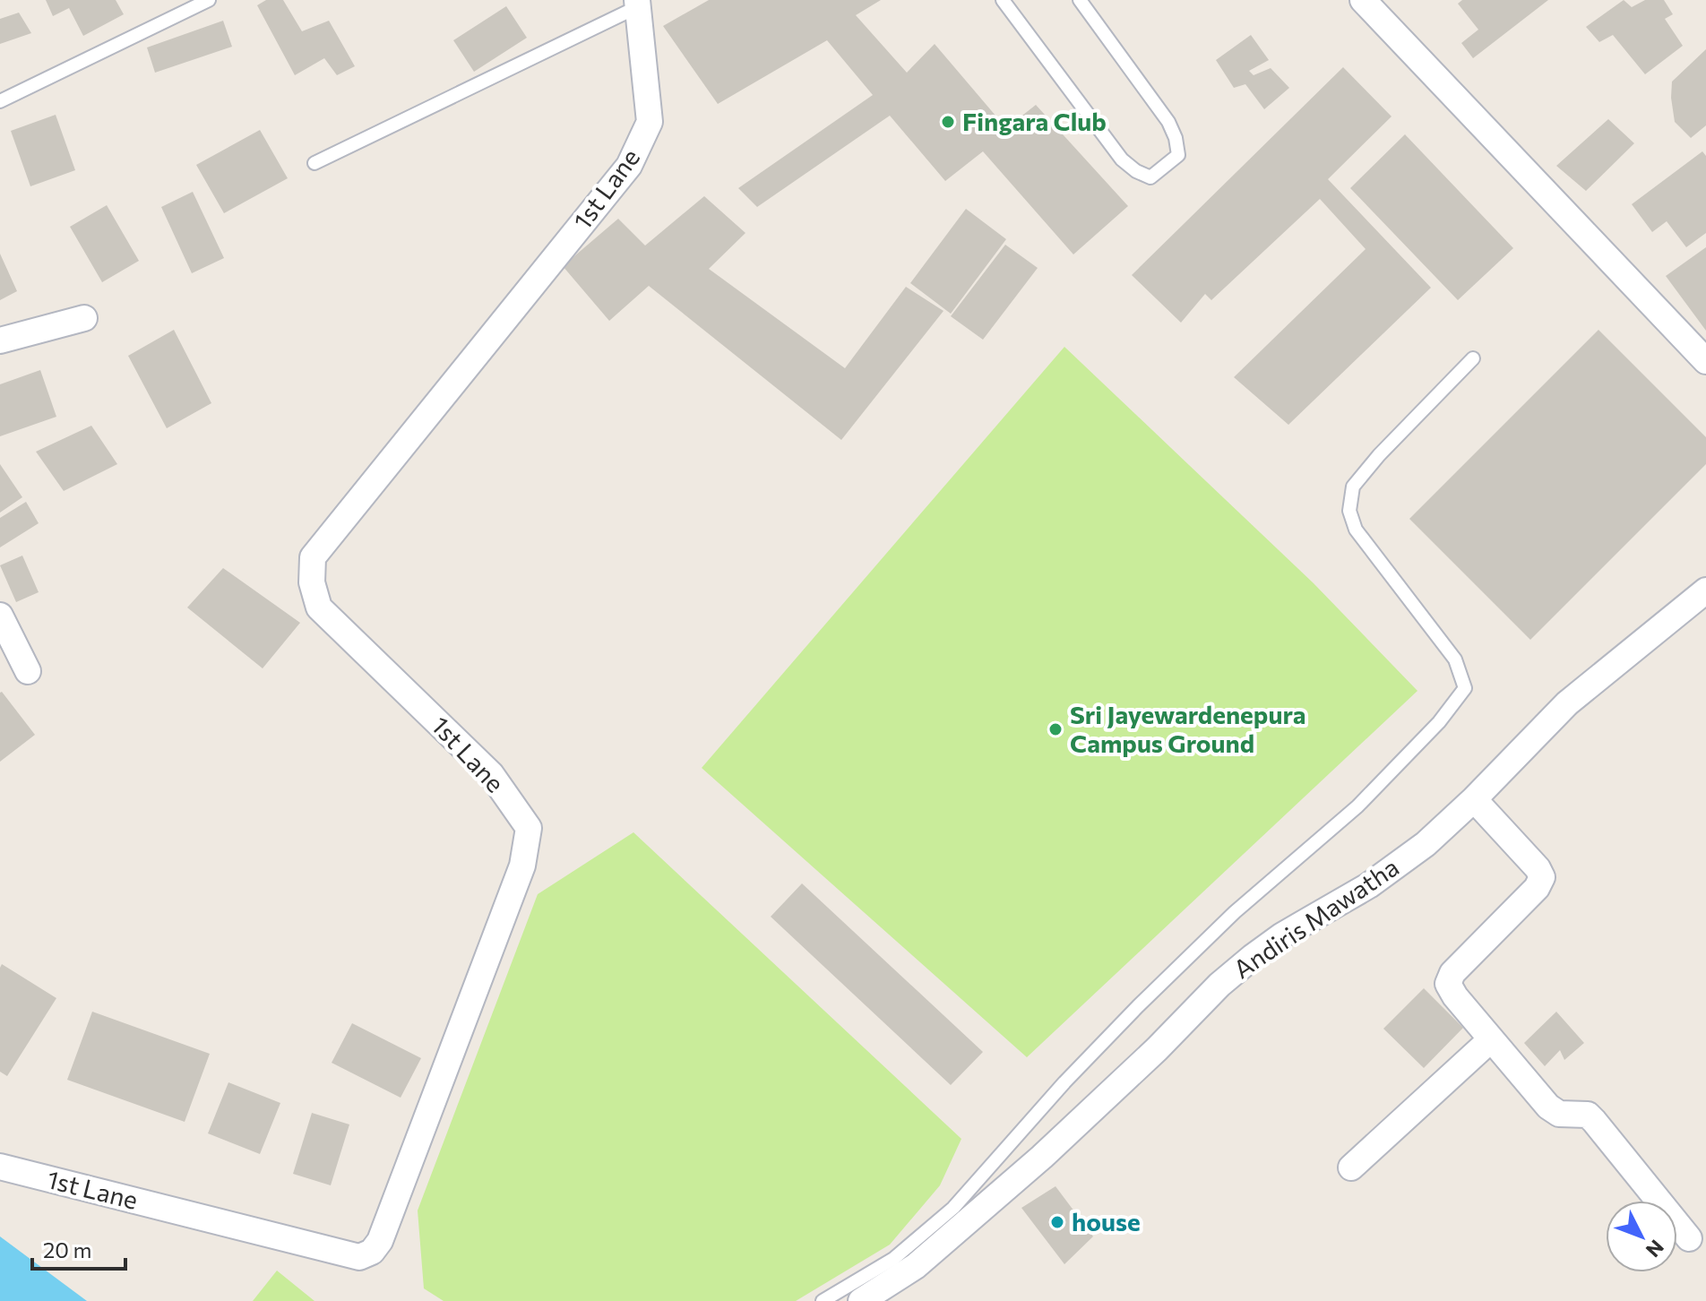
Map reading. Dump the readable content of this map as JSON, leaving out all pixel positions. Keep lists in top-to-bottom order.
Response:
{
  "streets": {
    "street": ["1st Lane", "Andiris Mawatha"]
  },
  "places": ["Fingara Club", "Sri Jayewardenepura Campus Ground", "house"],
  "scale_bar": "20 m",
  "north": "bottom right"
}
